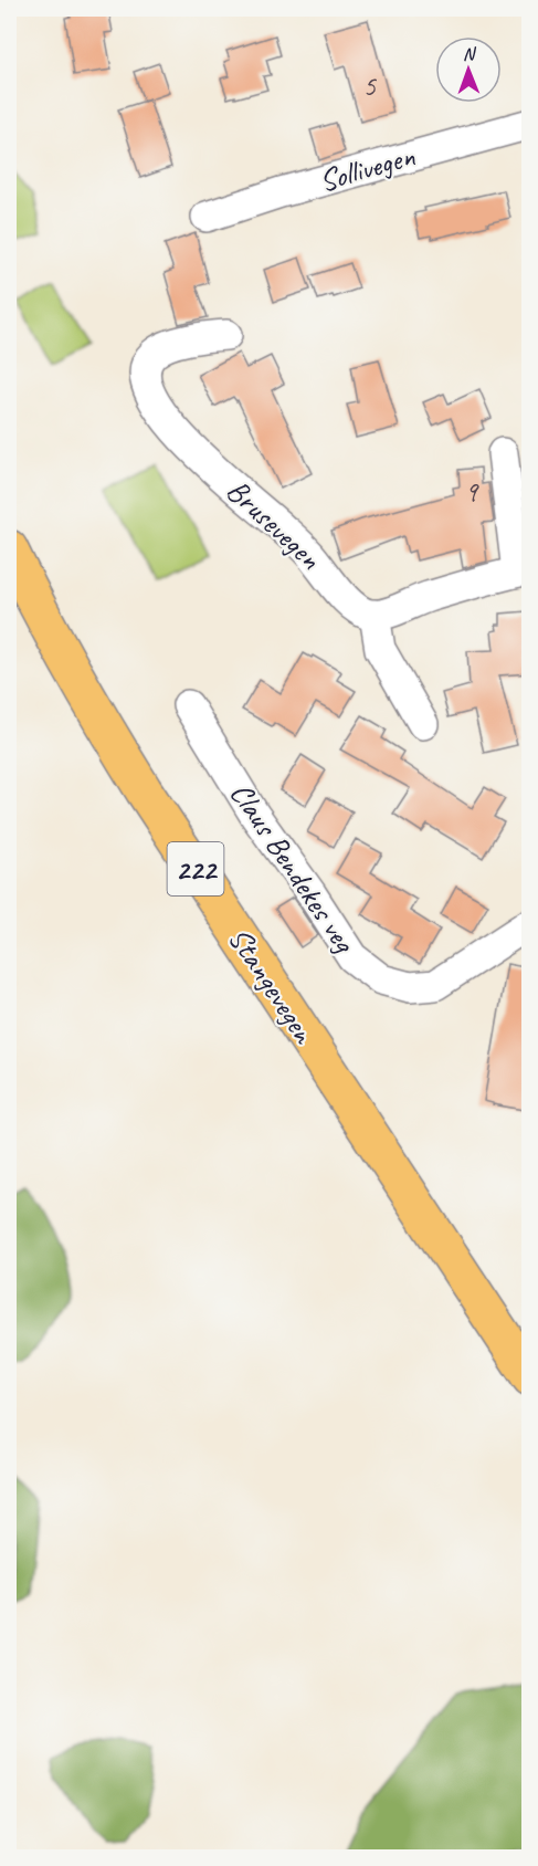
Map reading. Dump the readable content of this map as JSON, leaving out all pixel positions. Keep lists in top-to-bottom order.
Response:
{
  "streets": {
    "main road": ["222", "Stangevegen"],
    "street": ["Sollivegen", "Brusevegen", "Claus Bendekes veg"]
  },
  "house_numbers": ["5", "9"],
  "north": "top"
}
